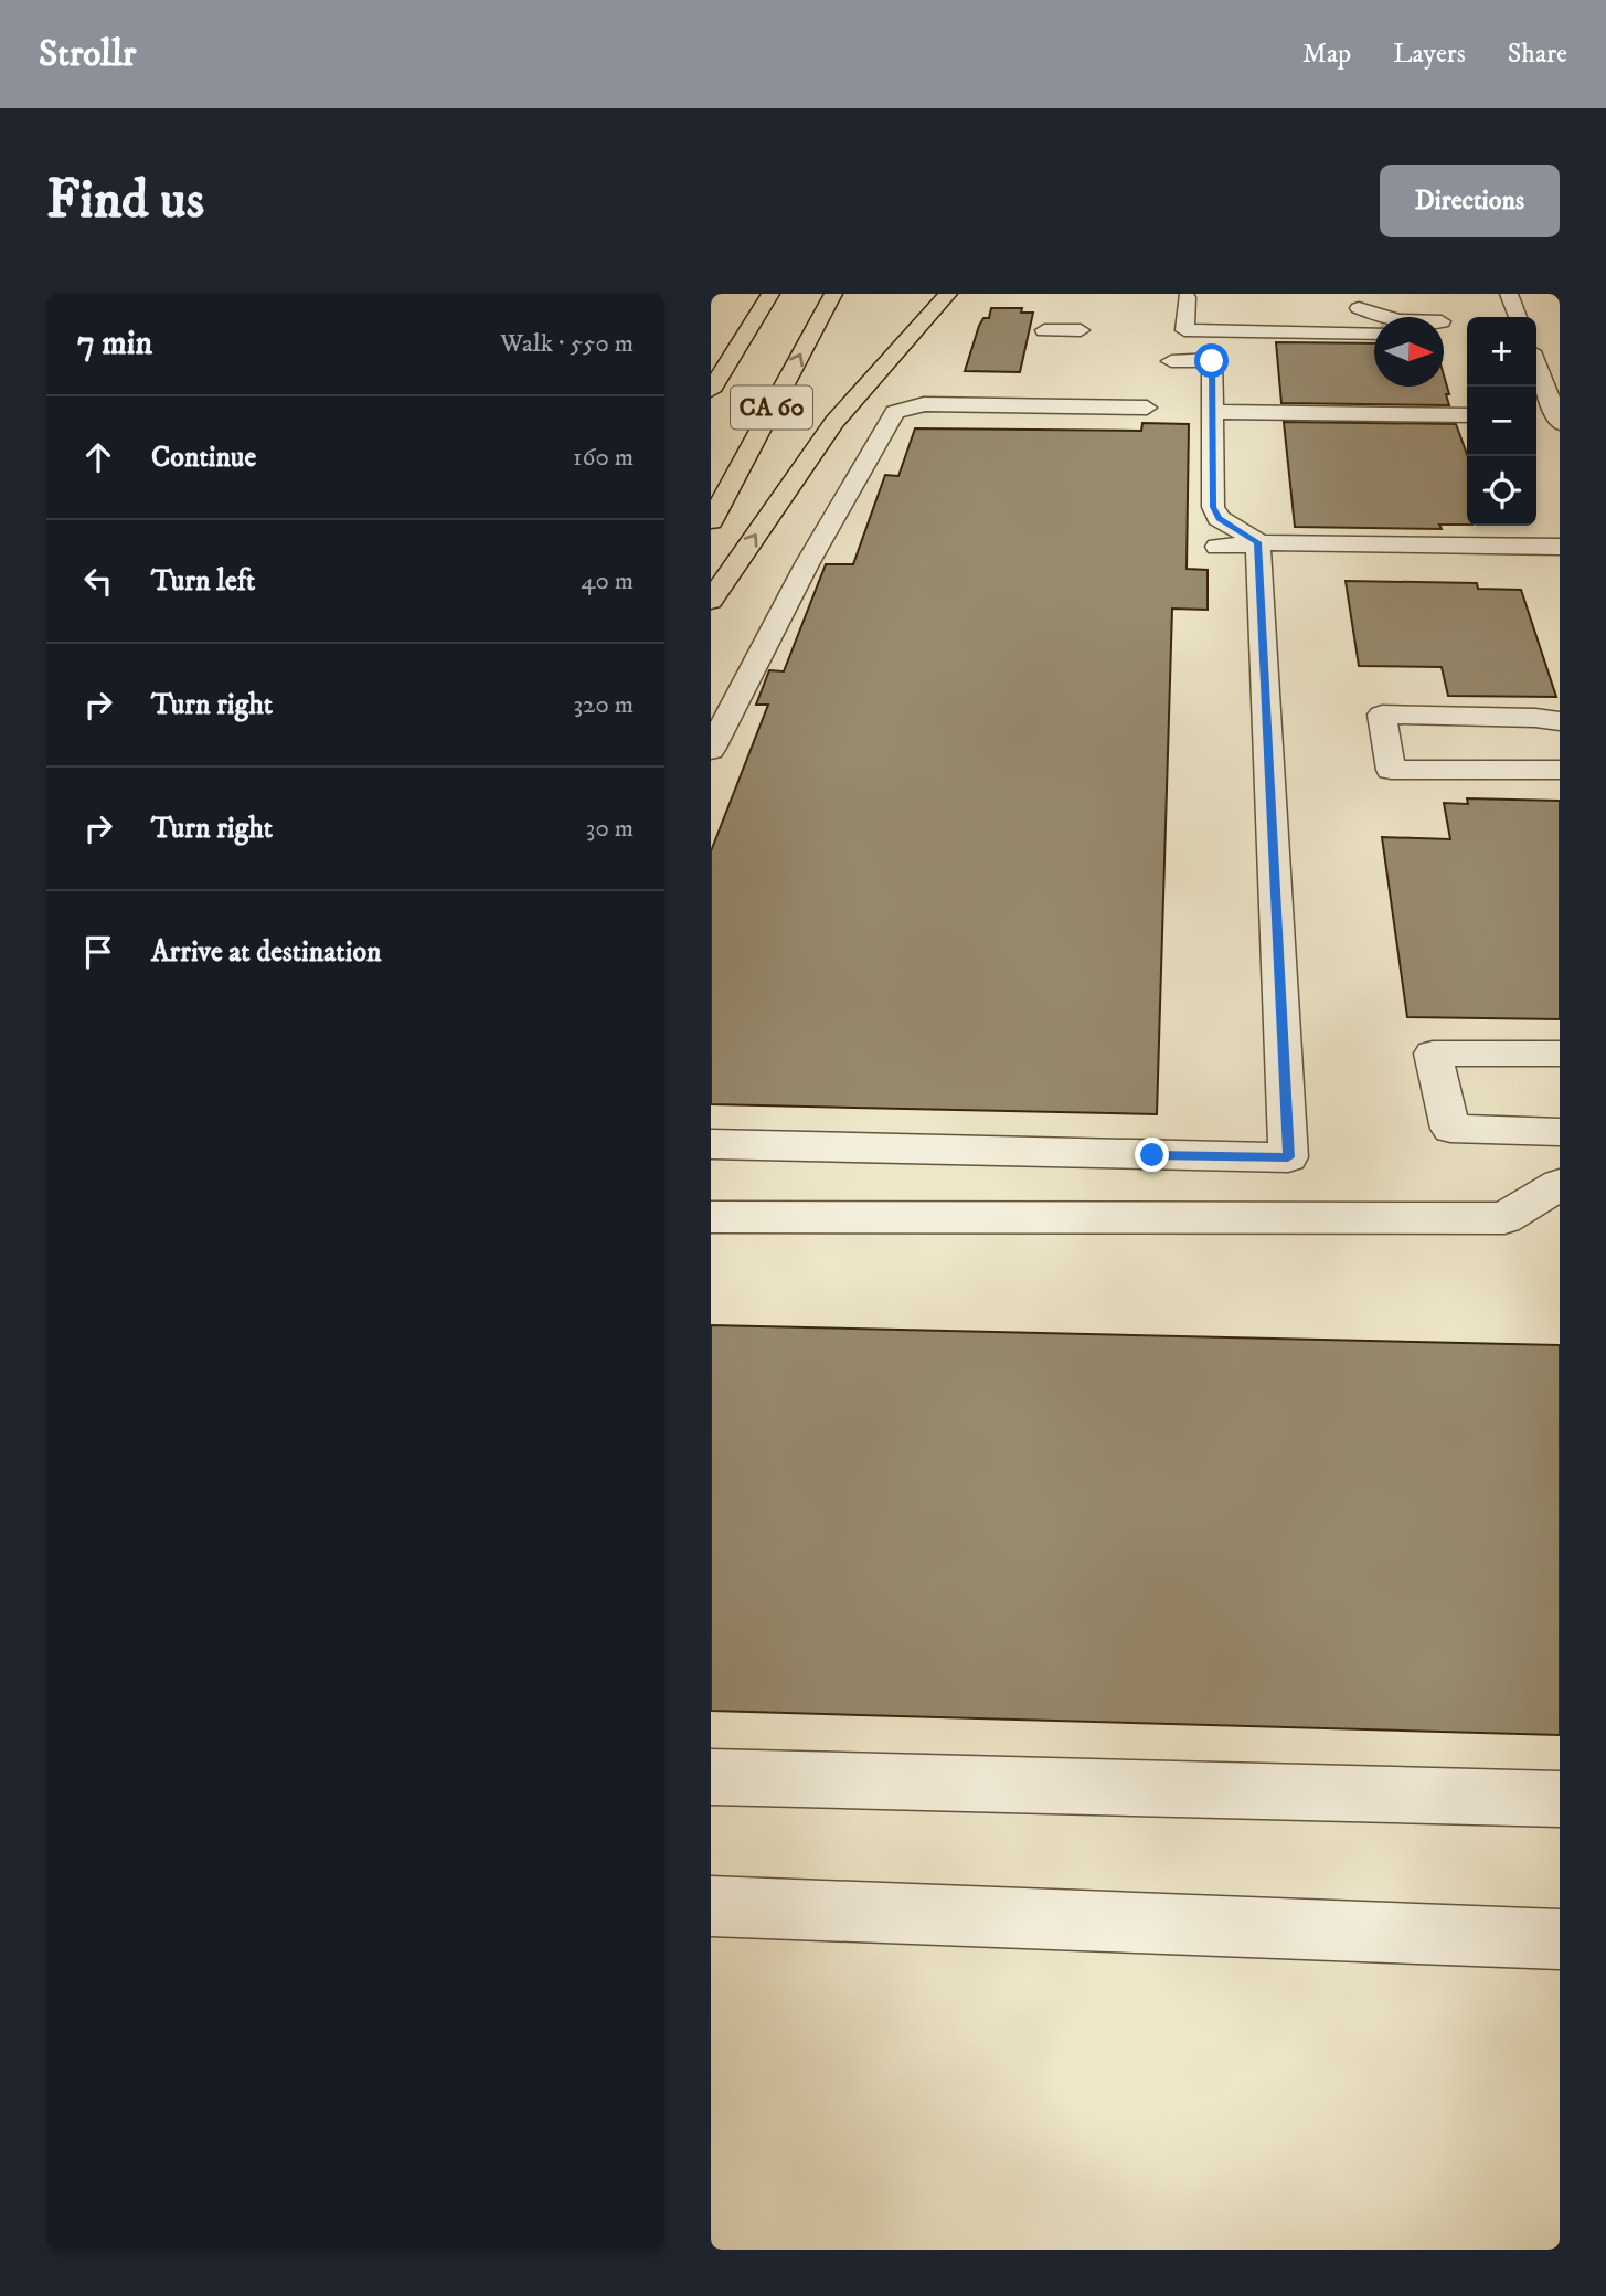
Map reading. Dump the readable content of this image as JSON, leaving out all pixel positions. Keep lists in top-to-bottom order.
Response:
{
  "streets": {
    "highway": ["CA 60"]
  },
  "north": "right",
  "page": {
    "header": "Strollr",
    "nav": ["Map", "Layers", "Share"],
    "buttons": "Directions",
    "title": "Find us",
    "heading": ["7 min", "Walk · 550 m"],
    "map_buttons": ["+", "−"],
    "list": [
      ["Continue", "160 m"],
      ["Turn left", "40 m"],
      ["Turn right", "320 m"],
      ["Turn right", "30 m"],
      "Arrive at destination"
    ]
  }
}
